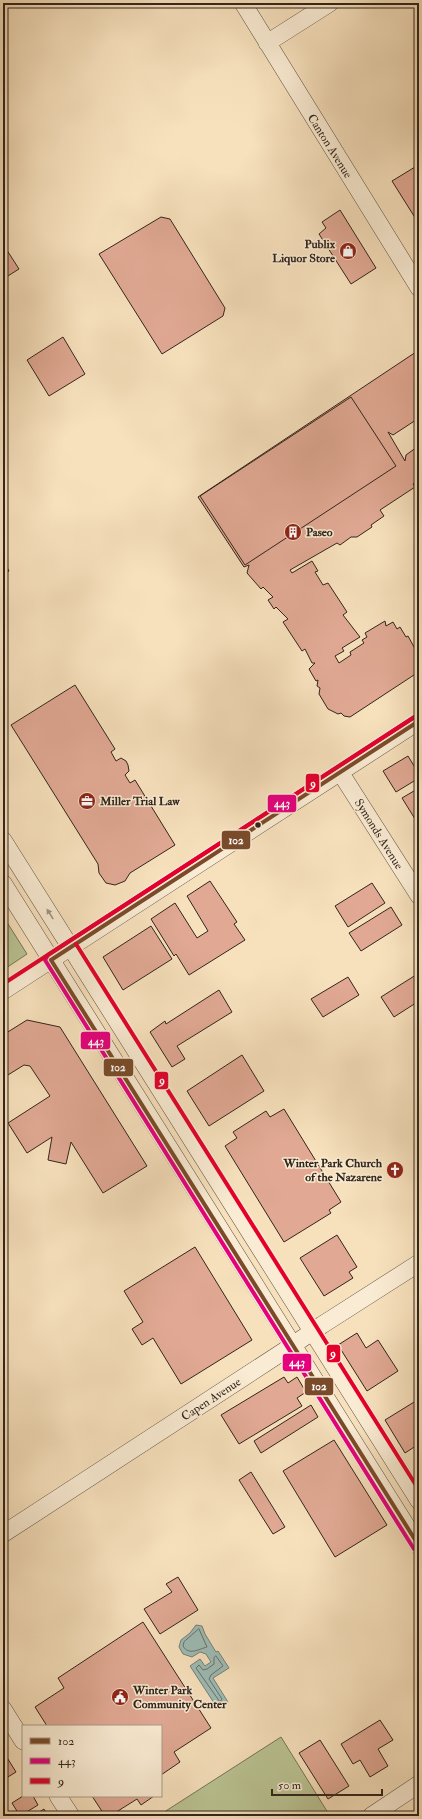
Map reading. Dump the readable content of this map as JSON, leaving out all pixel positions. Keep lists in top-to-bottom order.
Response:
{
  "streets": {
    "street": ["Canton Avenue", "Symonds Avenue", "Capen Avenue"]
  },
  "places": {
    "shop": ["Publix Liquor Store"],
    "building": ["Paseo"],
    "office": ["Miller Trial Law"],
    "church": ["Winter Park Church of the Nazarene"],
    "public building": ["Winter Park Community Center"]
  },
  "lines": ["transit line 443", "transit line 9", "transit line 102"],
  "legend": ["102", "443", "9"],
  "scale_bar": "50 m"
}
